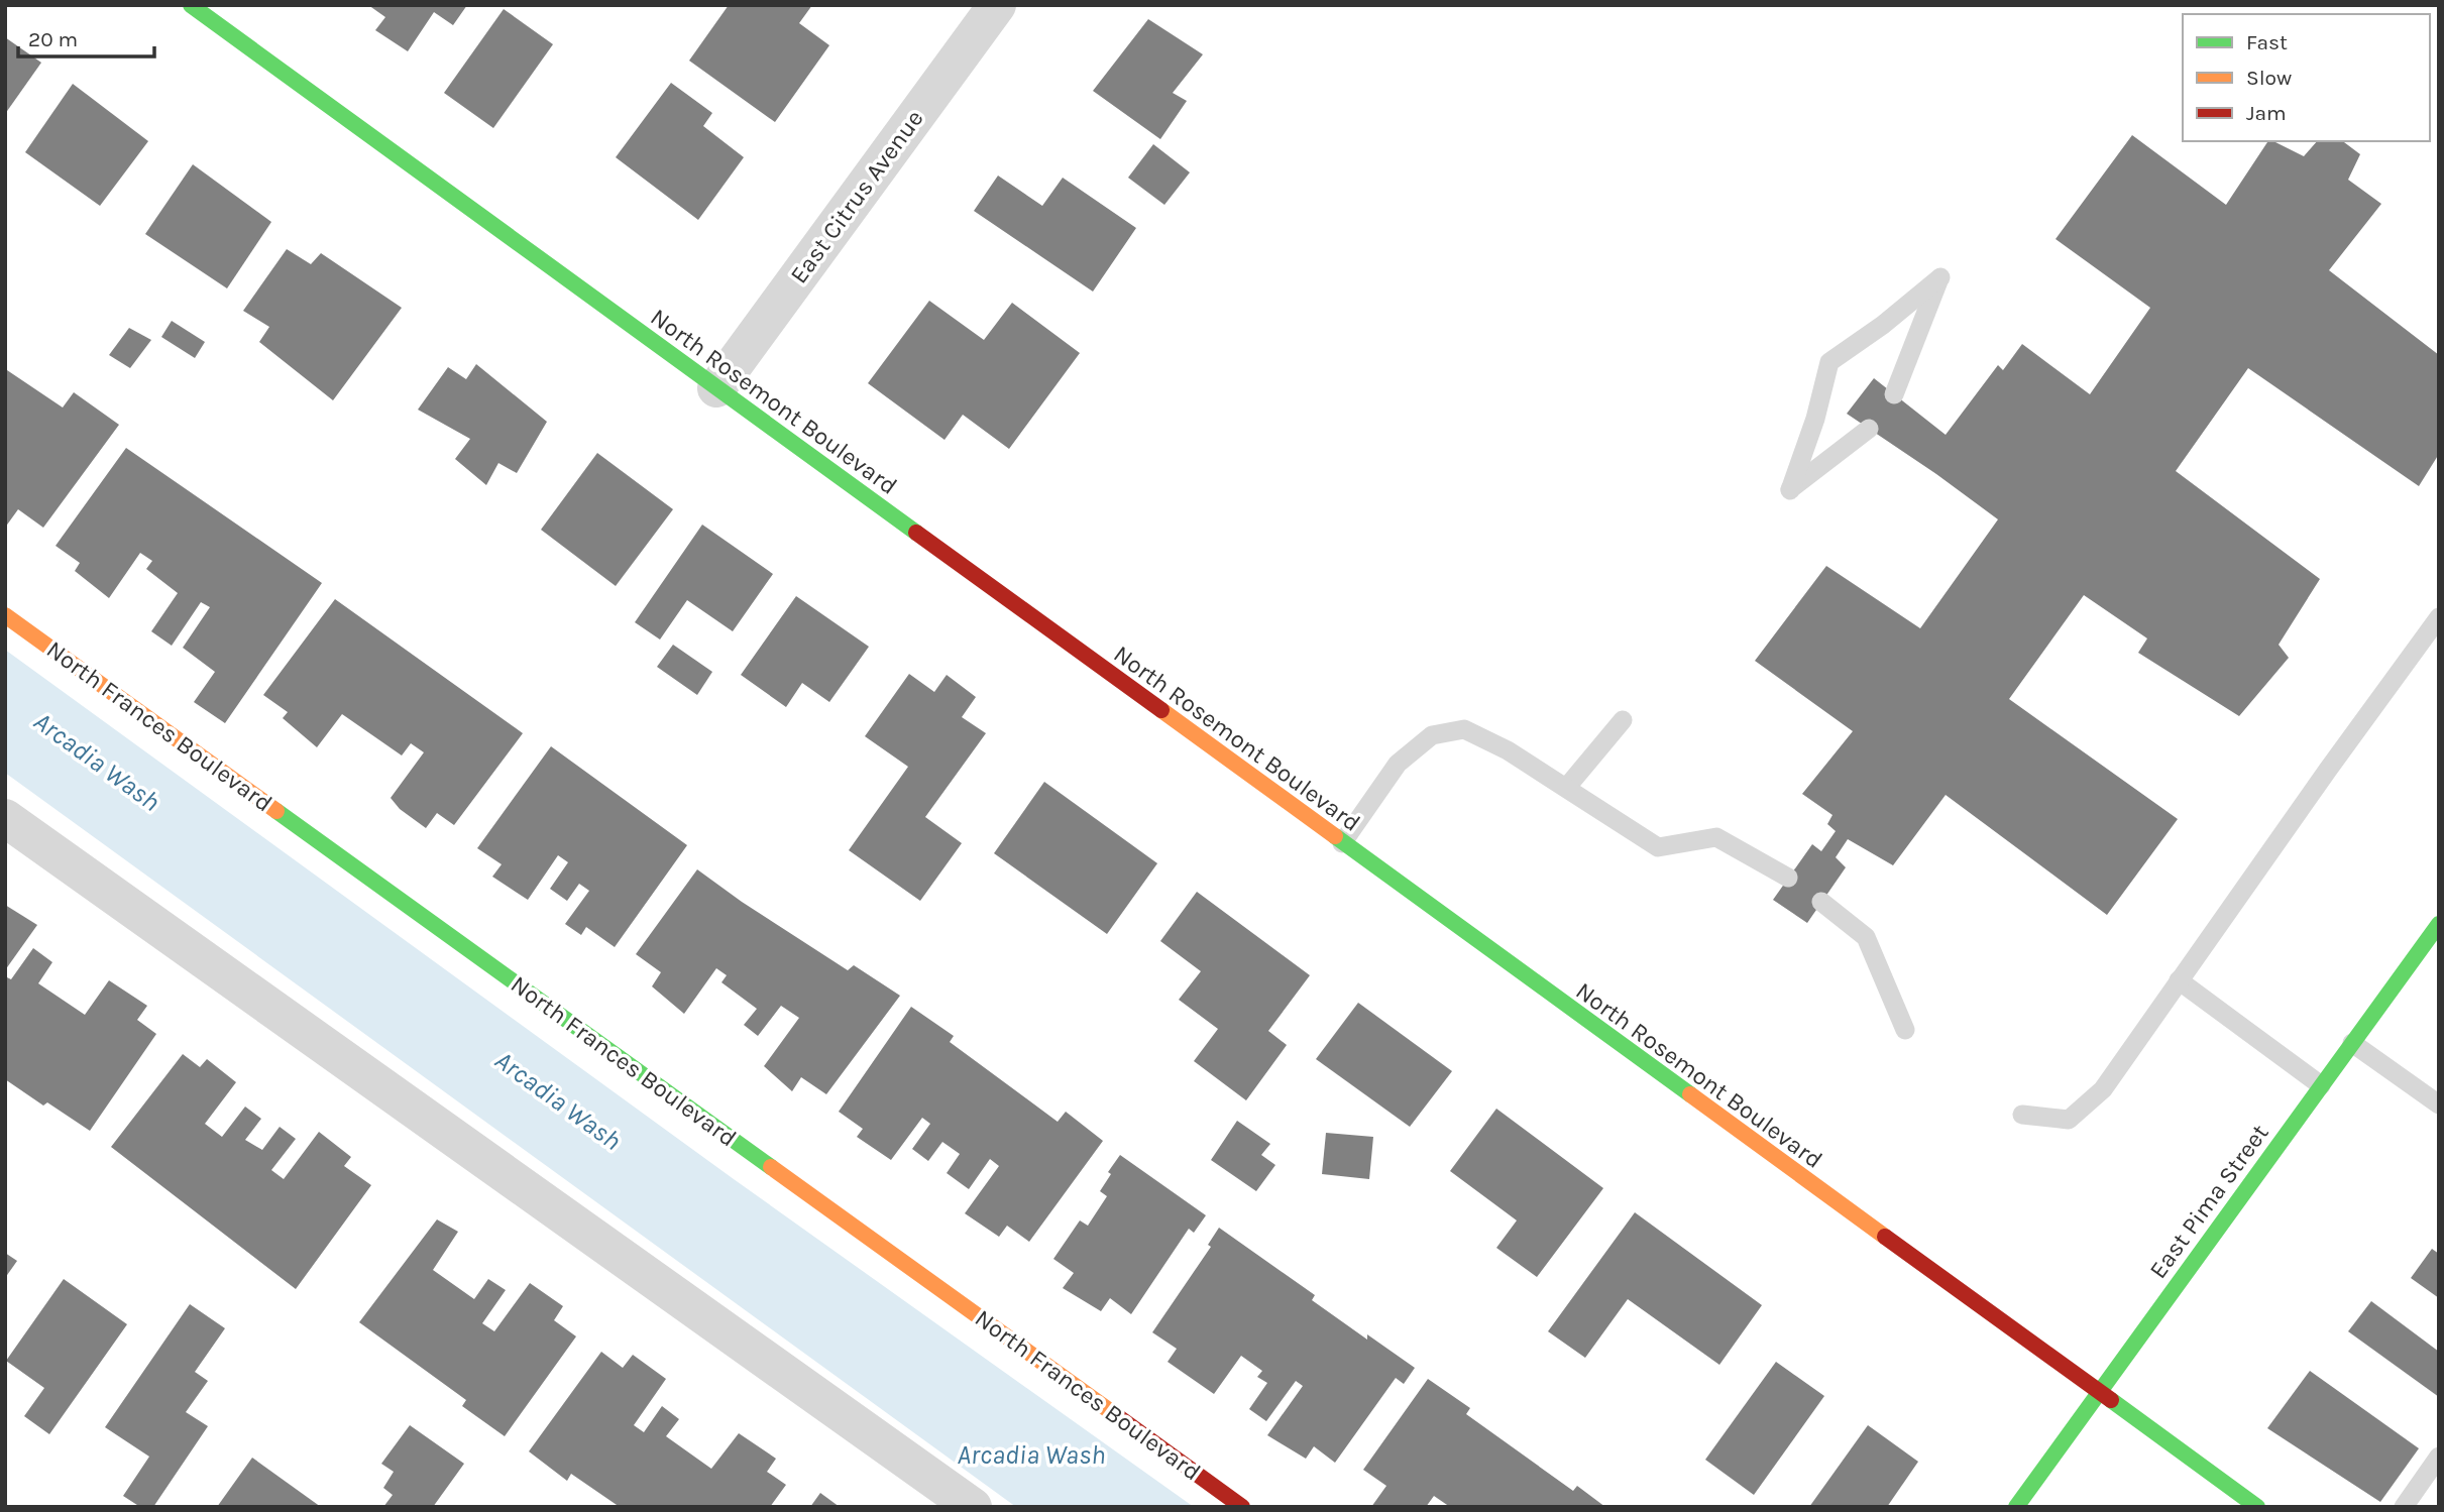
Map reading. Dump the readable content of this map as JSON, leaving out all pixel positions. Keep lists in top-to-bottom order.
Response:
{
  "streets": {
    "street": [
      "East Citrus Avenue",
      "North Rosemont Boulevard",
      "North Frances Boulevard",
      "East Pima Street"
    ]
  },
  "crossings": [
    ["East Citrus Avenue", "North Rosemont Boulevard"],
    ["North Rosemont Boulevard", "East Pima Street"]
  ],
  "water": ["Arcadia Wash"],
  "legend": ["Fast", "Slow", "Jam"],
  "scale_bar": "20 m"
}
